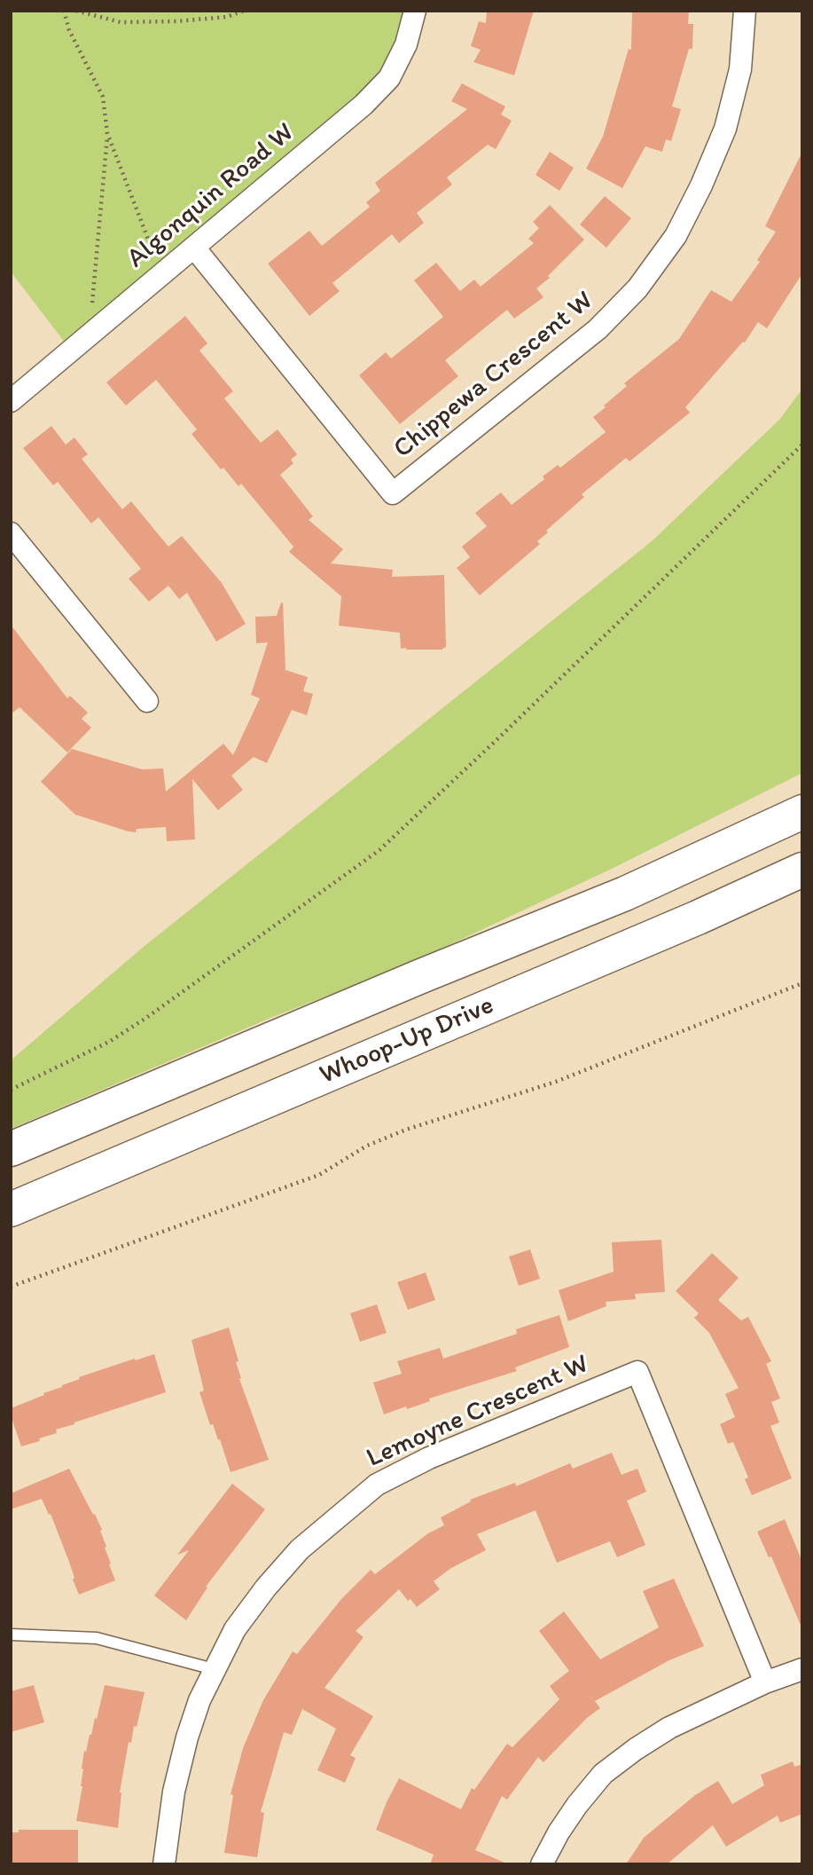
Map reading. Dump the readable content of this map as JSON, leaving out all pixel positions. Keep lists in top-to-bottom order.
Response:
{
  "streets": {
    "highway": ["Whoop-Up Drive"],
    "street": ["Algonquin Road W", "Chippewa Crescent W", "Lemoyne Crescent W"]
  },
  "crossings": [
    ["Algonquin Road W", "Chippewa Crescent W"]
  ]
}
